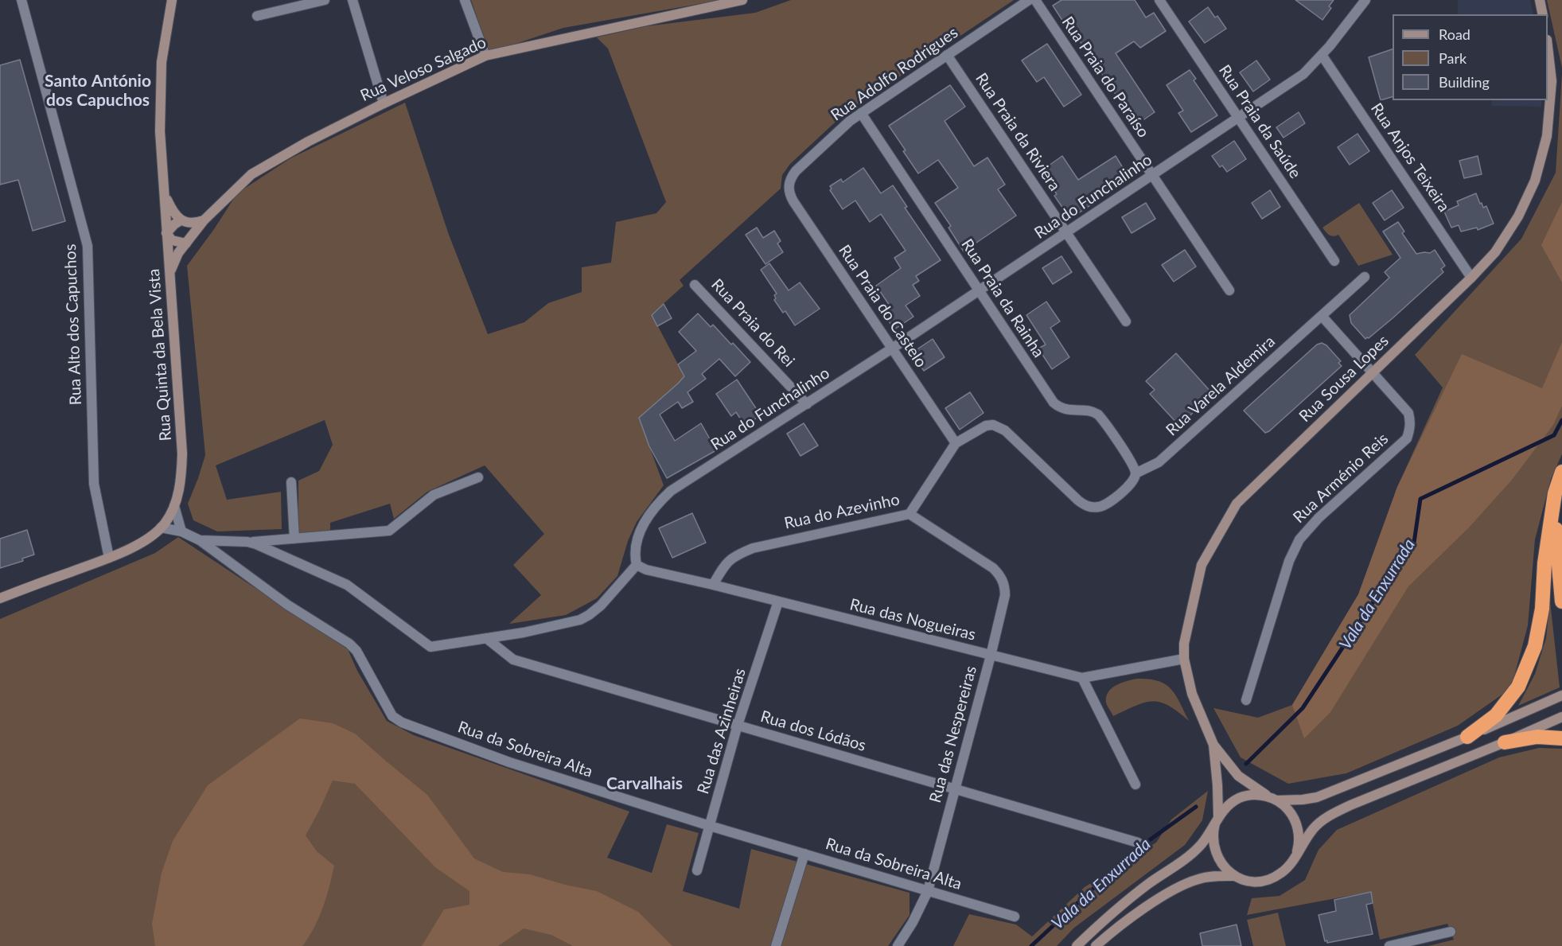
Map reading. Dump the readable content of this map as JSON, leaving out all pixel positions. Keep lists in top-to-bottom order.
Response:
{
  "streets": {
    "street": [
      "Rua Veloso Salgado",
      "Rua Adolfo Rodrigues",
      "Rua Praia do Paraíso",
      "Rua Praia da Saúde",
      "Rua Praia da Riviera",
      "Rua Anjos Teixeira",
      "Rua do Funchalinho",
      "Rua Praia da Rainha",
      "Rua Praia do Castelo",
      "Rua Praia do Rei",
      "Rua Alto dos Capuchos",
      "Rua Quinta da Bela Vista",
      "Rua Sousa Lopes",
      "Rua Varela Aldemira",
      "Rua Arménio Reis",
      "Rua do Azevinho",
      "Rua das Nogueiras",
      "Rua das Azinheiras",
      "Rua dos Lódãos",
      "Rua das Nespereiras",
      "Rua da Sobreira Alta"
    ]
  },
  "crossings": [
    ["Rua Veloso Salgado", "Rua Quinta da Bela Vista"],
    ["Rua Adolfo Rodrigues", "Rua Praia da Riviera"],
    ["Rua Adolfo Rodrigues", "Rua Praia da Rainha"],
    ["Rua Adolfo Rodrigues", "Rua Praia do Castelo"],
    ["Rua Praia do Paraíso", "Rua do Funchalinho"],
    ["Rua Praia da Saúde", "Rua do Funchalinho"],
    ["Rua Praia da Riviera", "Rua do Funchalinho"],
    ["Rua Anjos Teixeira", "Rua do Funchalinho"],
    ["Rua Anjos Teixeira", "Rua Sousa Lopes"],
    ["Rua do Funchalinho", "Rua Praia da Rainha"],
    ["Rua do Funchalinho", "Rua Praia do Castelo"],
    ["Rua do Funchalinho", "Rua Praia do Rei"],
    ["Rua do Funchalinho", "Rua das Nogueiras"],
    ["Rua Praia da Rainha", "Rua Varela Aldemira"],
    ["Rua Praia da Rainha", "Rua do Azevinho"],
    ["Rua Praia do Castelo", "Rua do Azevinho"],
    ["Rua Alto dos Capuchos", "Rua Quinta da Bela Vista"],
    ["Rua Sousa Lopes", "Rua Arménio Reis"],
    ["Rua Sousa Lopes", "Rua das Nogueiras"],
    ["Rua Varela Aldemira", "Rua do Azevinho"],
    ["Rua do Azevinho", "Rua das Nogueiras"],
    ["Rua do Azevinho", "Rua das Nespereiras"],
    ["Rua das Nogueiras", "Rua das Azinheiras"],
    ["Rua das Nogueiras", "Rua das Nespereiras"],
    ["Rua das Azinheiras", "Rua dos Lódãos"],
    ["Rua das Azinheiras", "Rua da Sobreira Alta"],
    ["Rua dos Lódãos", "Rua das Nespereiras"],
    ["Rua das Nespereiras", "Rua da Sobreira Alta"]
  ],
  "districts": ["Santo António dos Capuchos", "Carvalhais"],
  "water": ["Vala da Enxurrada"],
  "legend": ["Road", "Park", "Building"]
}
